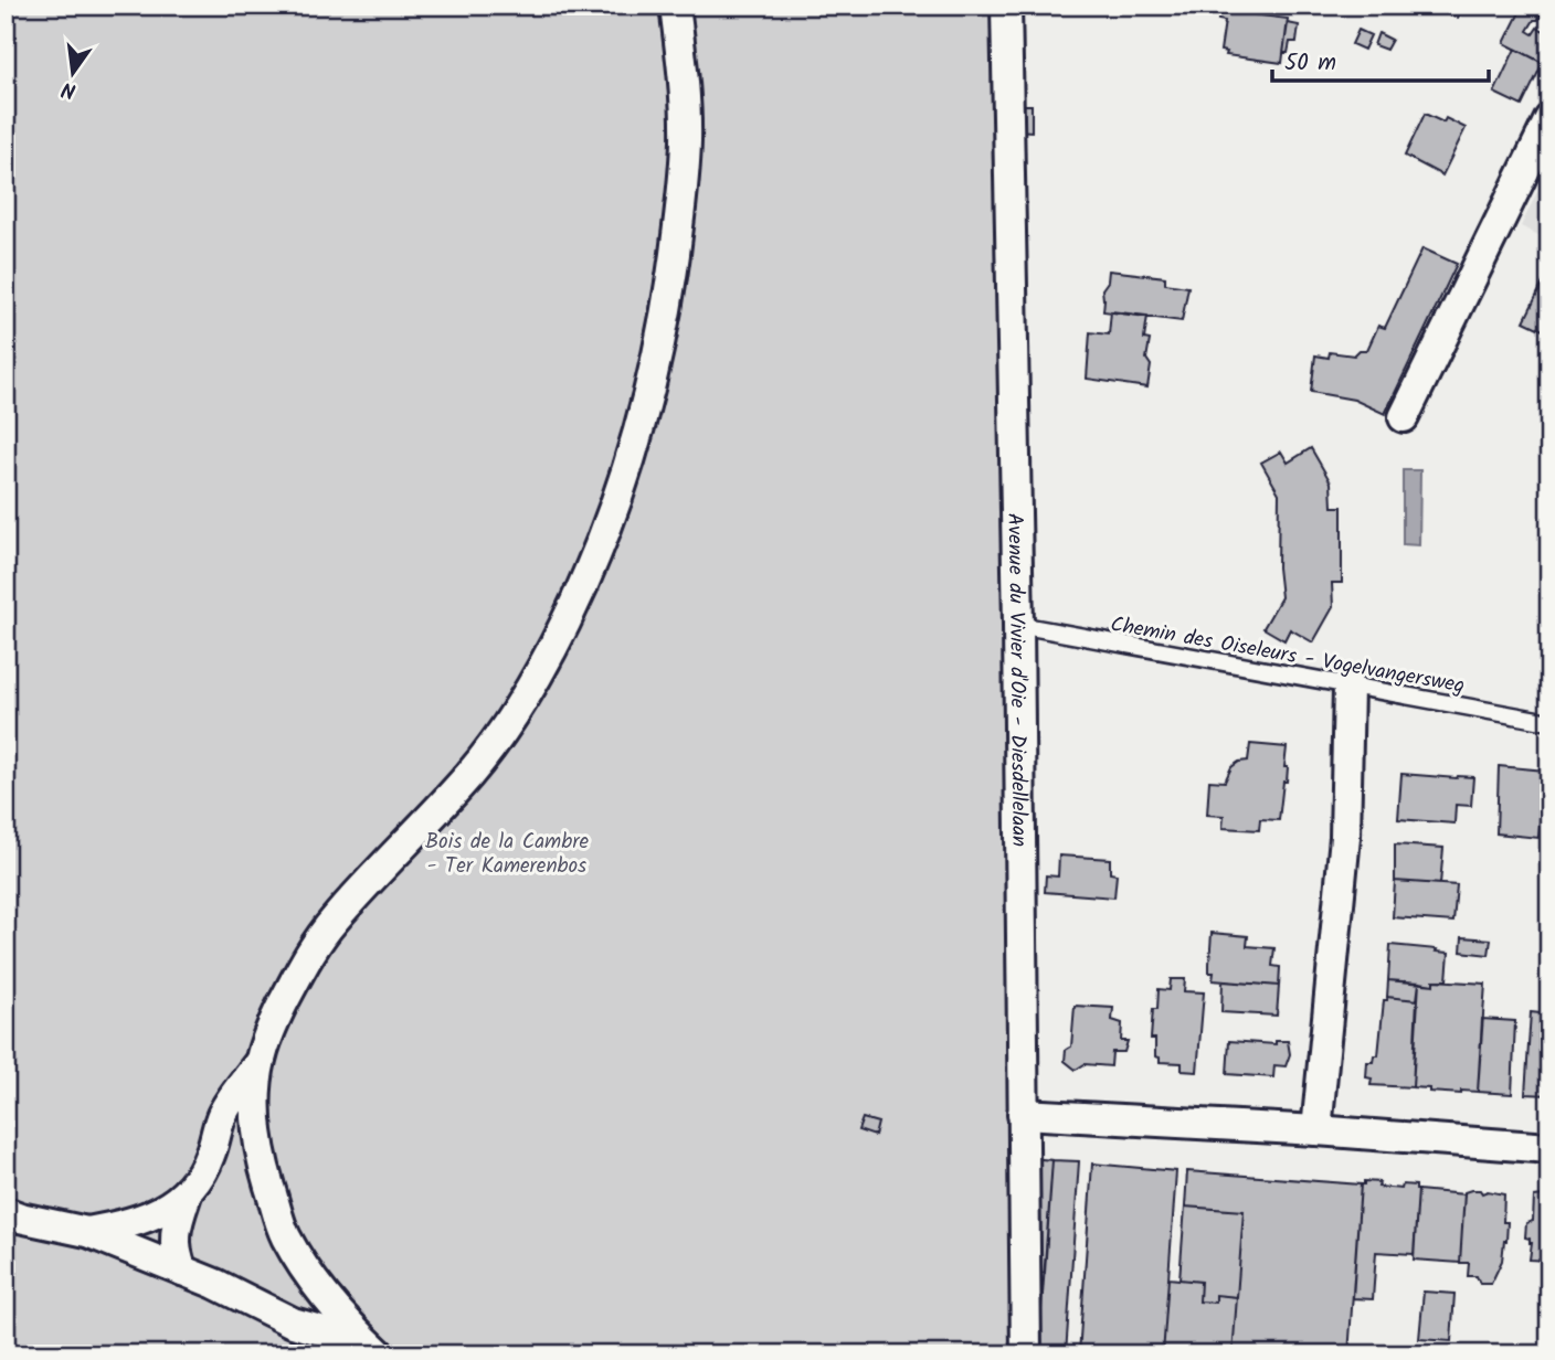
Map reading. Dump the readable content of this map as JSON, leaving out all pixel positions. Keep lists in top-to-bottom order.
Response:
{
  "streets": {
    "street": ["Avenue du Vivier d'Oie - Diesdellelaan"],
    "lane": ["Chemin des Oiseleurs - Vogelvangersweg"]
  },
  "crossings": [
    ["Chemin des Oiseleurs - Vogelvangersweg", "Avenue du Vivier d'Oie - Diesdellelaan"]
  ],
  "parks": ["Bois de la Cambre - Ter Kamerenbos"],
  "scale_bar": "50 m",
  "north": "bottom"
}
